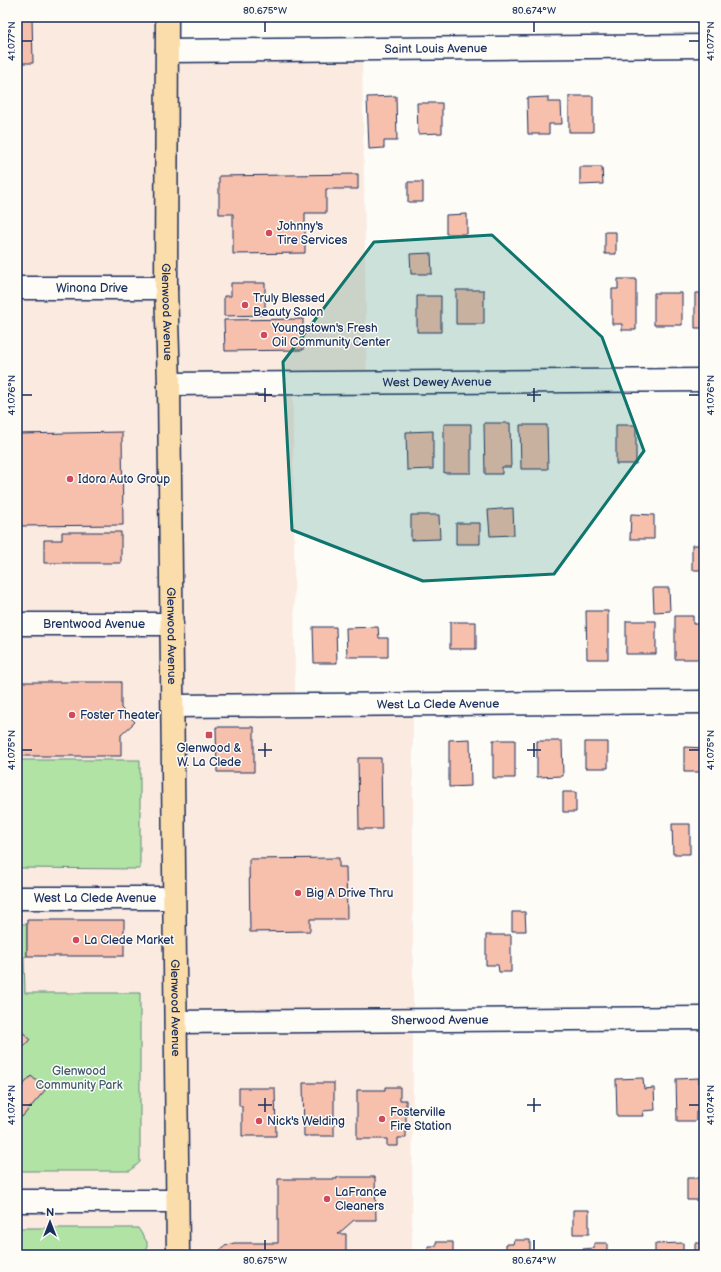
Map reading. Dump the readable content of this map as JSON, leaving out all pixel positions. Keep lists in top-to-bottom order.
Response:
{
  "streets": {
    "main road": ["Glenwood Avenue"],
    "street": [
      "Saint Louis Avenue",
      "Winona Drive",
      "West Dewey Avenue",
      "Brentwood Avenue",
      "West La Clede Avenue",
      "Sherwood Avenue"
    ]
  },
  "crossings": [
    ["Saint Louis Avenue", "Glenwood Avenue"],
    ["Winona Drive", "Glenwood Avenue"],
    ["Glenwood Avenue", "West Dewey Avenue"],
    ["Glenwood Avenue", "Brentwood Avenue"],
    ["Glenwood Avenue", "West La Clede Avenue"],
    ["Glenwood Avenue", "Sherwood Avenue"]
  ],
  "parks": ["Glenwood Community Park"],
  "places": {
    "other": [
      "Johnny's Tire Services",
      "Truly Blessed Beauty Salon",
      "Youngstown's Fresh Oil Community Center",
      "Idora Auto Group",
      "Foster Theater",
      "Big A Drive Thru",
      "La Clede Market",
      "Fosterville Fire Station",
      "Nick's Welding",
      "LaFrance Cleaners"
    ],
    "transit": ["Glenwood & W. La Clede"]
  },
  "north": "top",
  "coordinates": [
    "80.675°W",
    "80.674°W",
    "41.077°N",
    "41.076°N",
    "41.075°N",
    "41.074°N"
  ]
}
